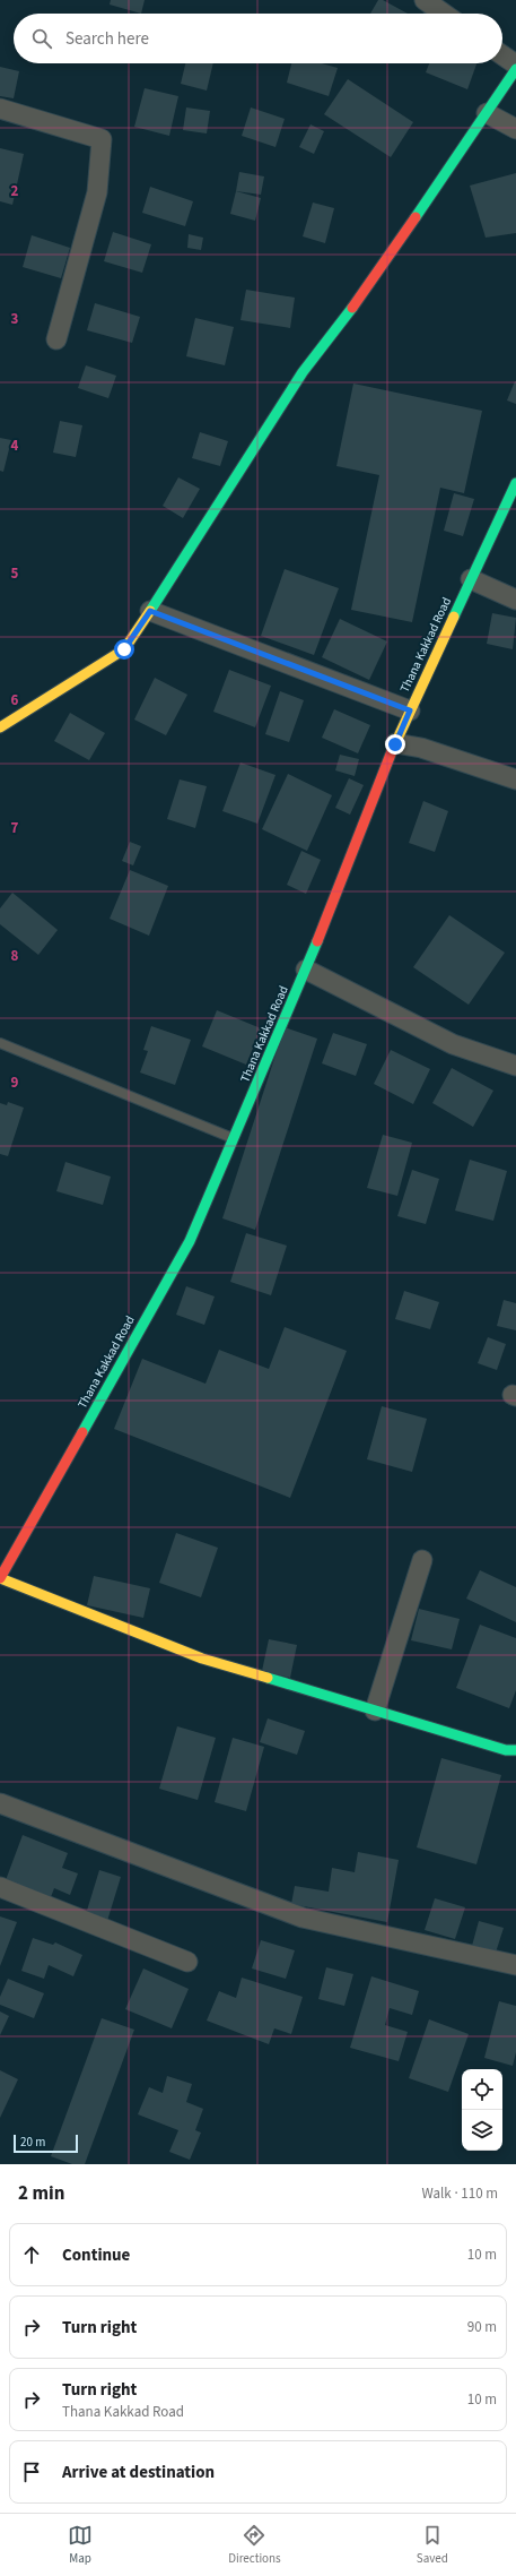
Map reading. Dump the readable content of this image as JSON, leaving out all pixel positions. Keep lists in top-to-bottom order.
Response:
{
  "streets": {
    "main road": ["Thana Kakkad Road"]
  },
  "scale_bar": "20 m",
  "page": {
    "search": "Search here",
    "scale": "20 m",
    "heading": ["2 min", "Walk · 110 m"],
    "list": [
      ["Continue", "10 m"],
      ["Turn right", "90 m"],
      ["Turn right", "Thana Kakkad Road", "10 m"],
      "Arrive at destination"
    ],
    "nav": ["Map", "Directions", "Saved"]
  },
  "grid": {
    "rows": [
      "2",
      "3",
      "4",
      "5",
      "6",
      "7",
      "8",
      "9"
    ]
  }
}
